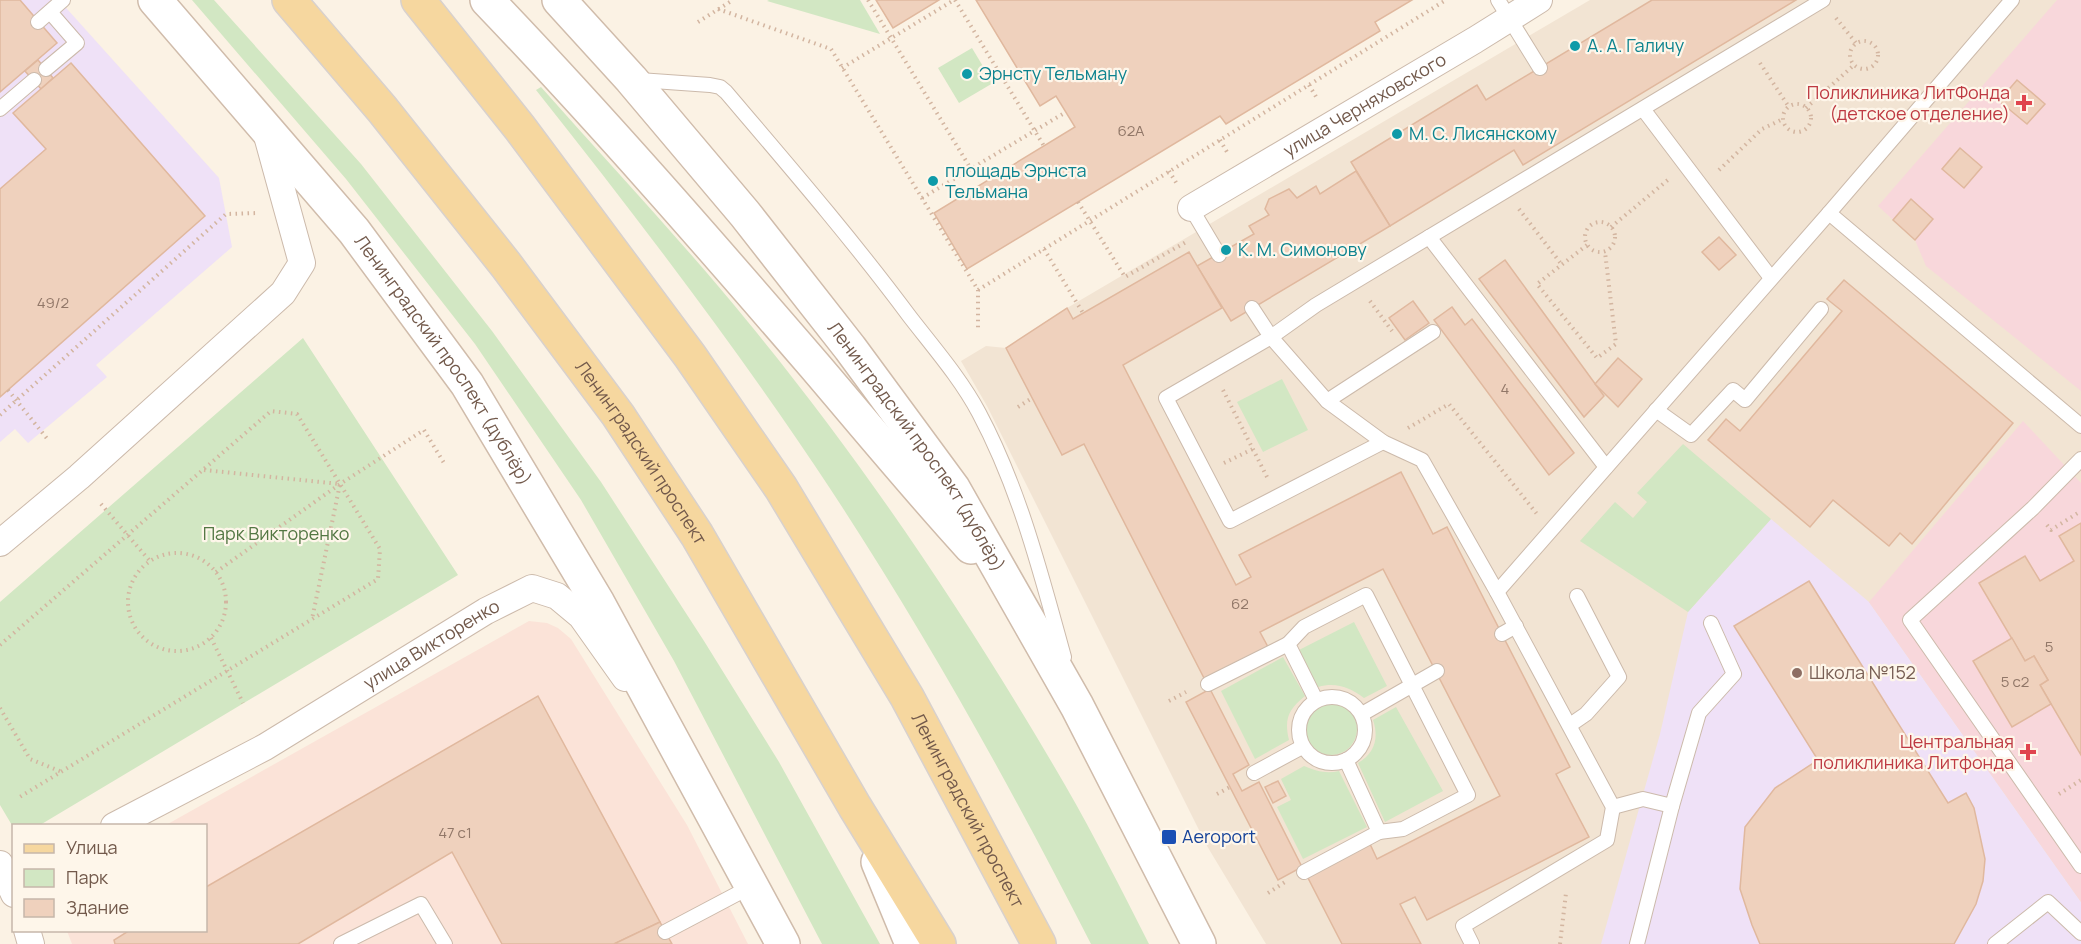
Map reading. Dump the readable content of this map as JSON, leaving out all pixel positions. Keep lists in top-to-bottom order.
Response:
{
  "streets": {
    "main road": ["Ленинградский проспект (дублёр)", "Ленинградский проспект"],
    "street": ["улица Черняховского", "улица Викторенко"]
  },
  "crossings": [
    ["Ленинградский проспект (дублёр)", "улица Викторенко"]
  ],
  "parks": ["Парк Викторенко"],
  "places": {
    "other": [
      "А. А. Галичу",
      "Эрнсту Тельману",
      "М. С. Лисянскому",
      "площадь Эрнста Тельмана",
      "К. М. Симонову",
      "Школа №152"
    ],
    "health": ["Поликлиника ЛитФонда (детское отделение)", "Центральная поликлиника Литфонда"],
    "transit": ["Aeroport"]
  },
  "house_numbers": [
    "62А",
    "49/2",
    "4",
    "62",
    "5",
    "5 с2",
    "47 с1"
  ],
  "legend": ["Улица", "Парк", "Здание"]
}
